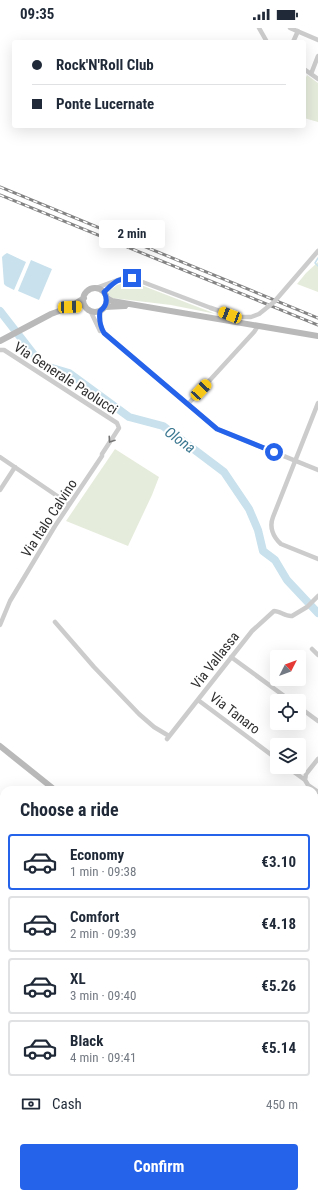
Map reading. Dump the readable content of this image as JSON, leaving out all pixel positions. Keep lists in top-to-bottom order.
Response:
{
  "streets": {
    "street": [
      "Via Generale Paolucci",
      "Via Italo Calvino",
      "Via Vallassa",
      "Via Tanaro"
    ]
  },
  "crossings": [
    ["Via Generale Paolucci", "Via Italo Calvino"],
    ["Via Vallassa", "Via Tanaro"]
  ],
  "one_way": ["Via Italo Calvino"],
  "water": ["Olona"],
  "north": "top right",
  "page": {
    "status": "09:35",
    "banner": ["Rock'N'Roll Club", "Ponte Lucernate"],
    "bubble": "2 min",
    "heading": "Choose a ride",
    "list": [
      {
        "name": "Economy",
        "note": "1 min · 09:38",
        "value": "€3.10"
      },
      {
        "name": "Comfort",
        "note": "2 min · 09:39",
        "value": "€4.18"
      },
      {
        "name": "XL",
        "note": "3 min · 09:40",
        "value": "€5.26"
      },
      {
        "name": "Black",
        "note": "4 min · 09:41",
        "value": "€5.14"
      }
    ],
    "pay": ["Cash", "450 m"],
    "buttons": "Confirm"
  }
}
